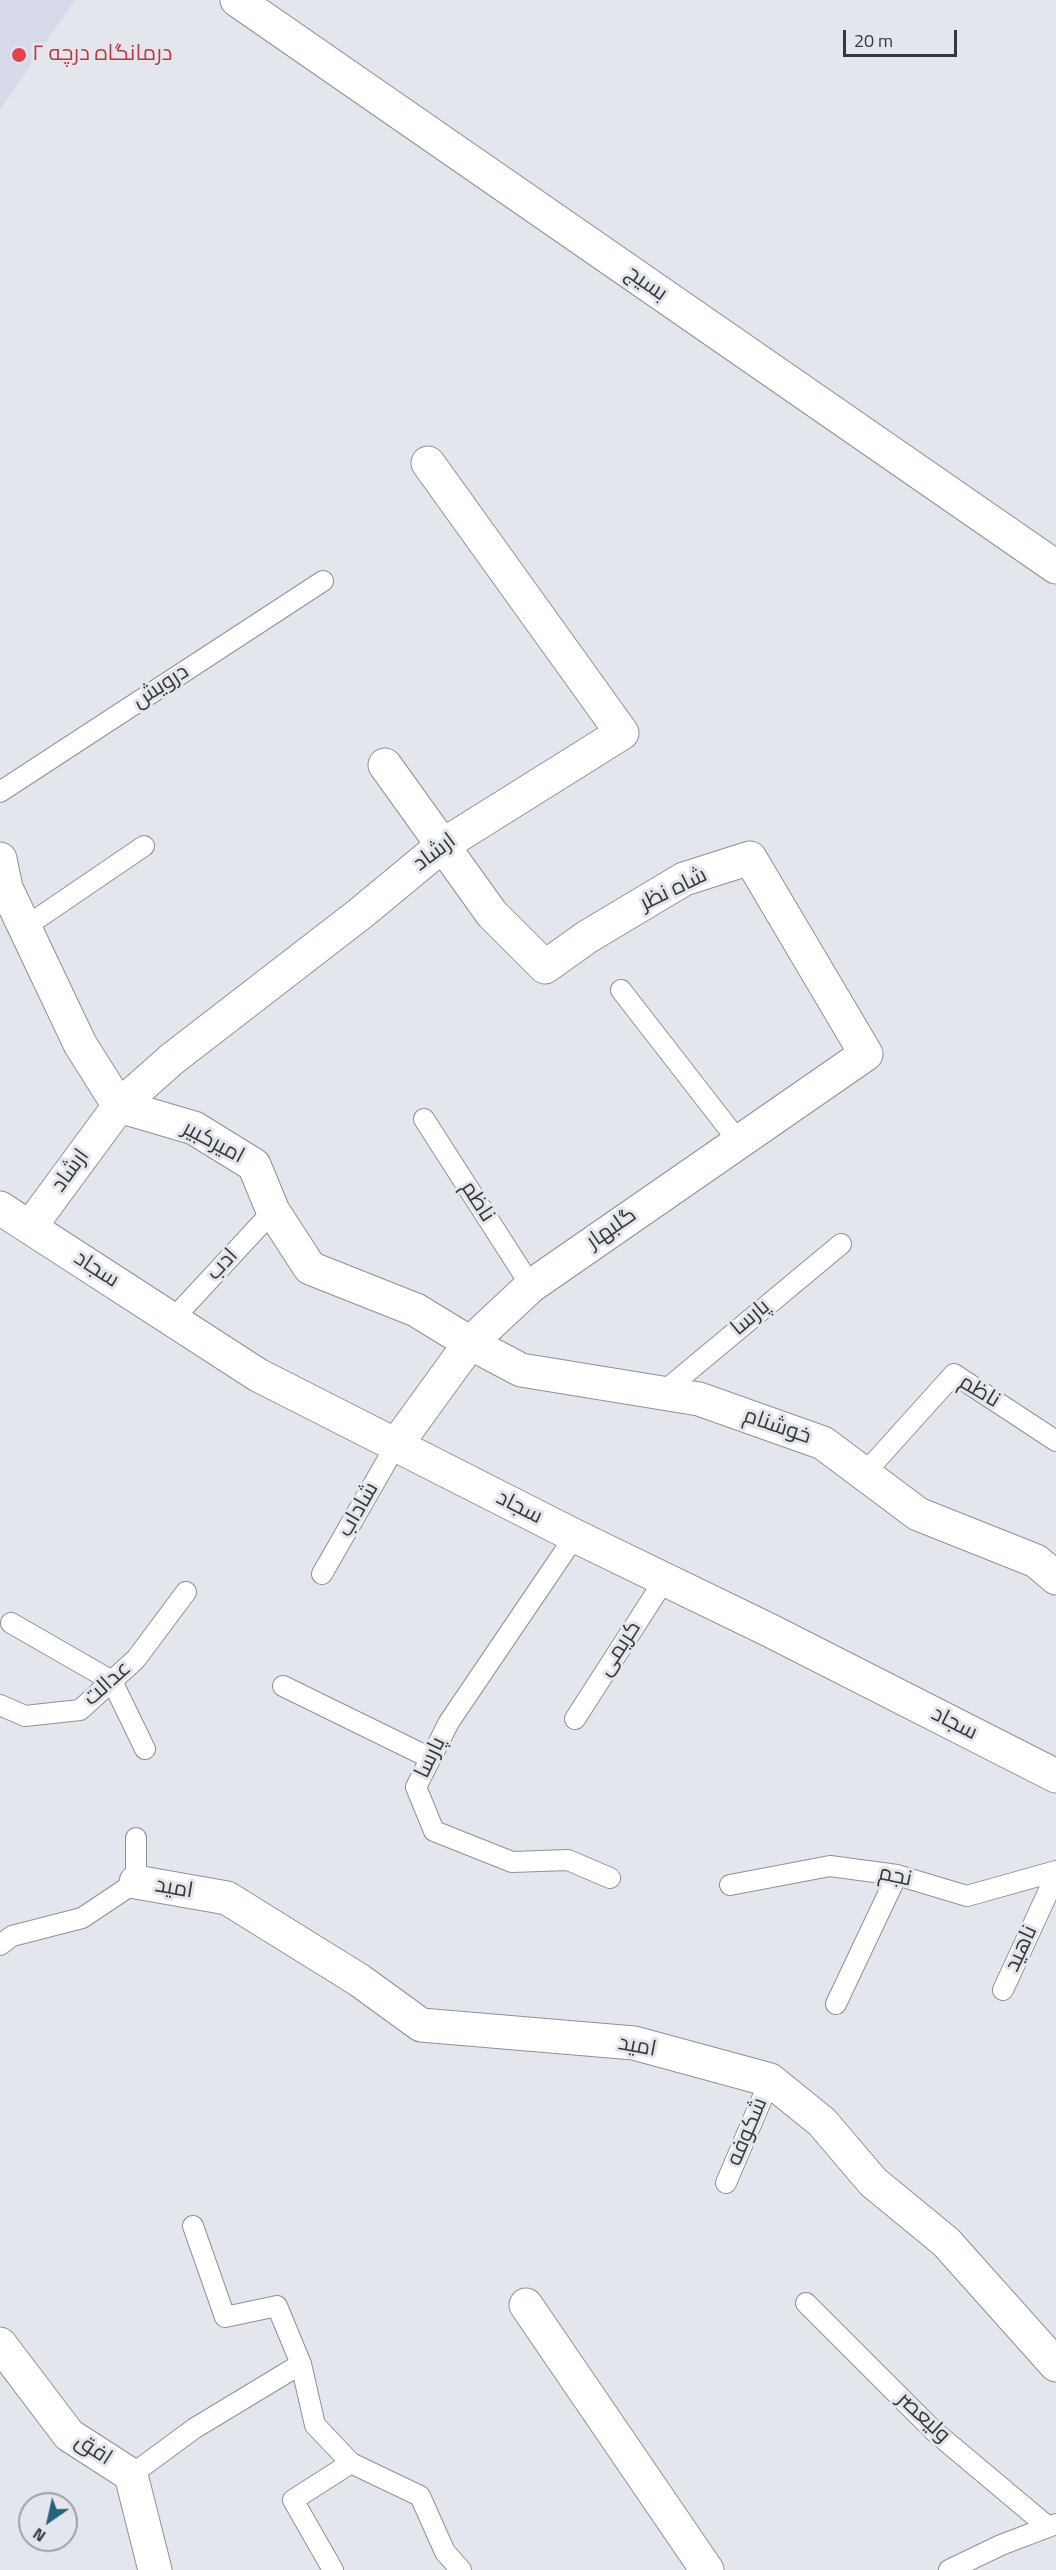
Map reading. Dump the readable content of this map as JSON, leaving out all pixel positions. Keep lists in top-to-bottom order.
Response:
{
  "streets": {
    "street": [
      "بسیج",
      "ارشاد",
      "شاه نظر",
      "امیرکبیر",
      "گلبهار",
      "سجاد",
      "خوشنام",
      "امید",
      "افق"
    ],
    "lane": [
      "درویش",
      "ناظم",
      "ادب",
      "پارسا",
      "شاداب",
      "کریمی",
      "عدالت",
      "نجم",
      "ناهید",
      "شکوفه",
      "ولیعصر"
    ]
  },
  "crossings": [
    ["ارشاد", "شاه نظر"],
    ["ارشاد", "امیرکبیر"],
    ["ارشاد", "سجاد"],
    ["شاه نظر", "گلبهار"],
    ["امیرکبیر", "گلبهار"],
    ["امیرکبیر", "ادب"],
    ["امیرکبیر", "خوشنام"],
    ["ناظم", "گلبهار"],
    ["ناظم", "خوشنام"],
    ["گلبهار", "سجاد"],
    ["گلبهار", "خوشنام"],
    ["گلبهار", "شاداب"],
    ["ادب", "سجاد"],
    ["سجاد", "پارسا"],
    ["سجاد", "شاداب"],
    ["سجاد", "کریمی"],
    ["پارسا", "خوشنام"],
    ["نجم", "ناهید"],
    ["امید", "شکوفه"]
  ],
  "places": ["درمانگاه درچه ۲"],
  "scale_bar": "20 m",
  "north": "bottom left"
}
